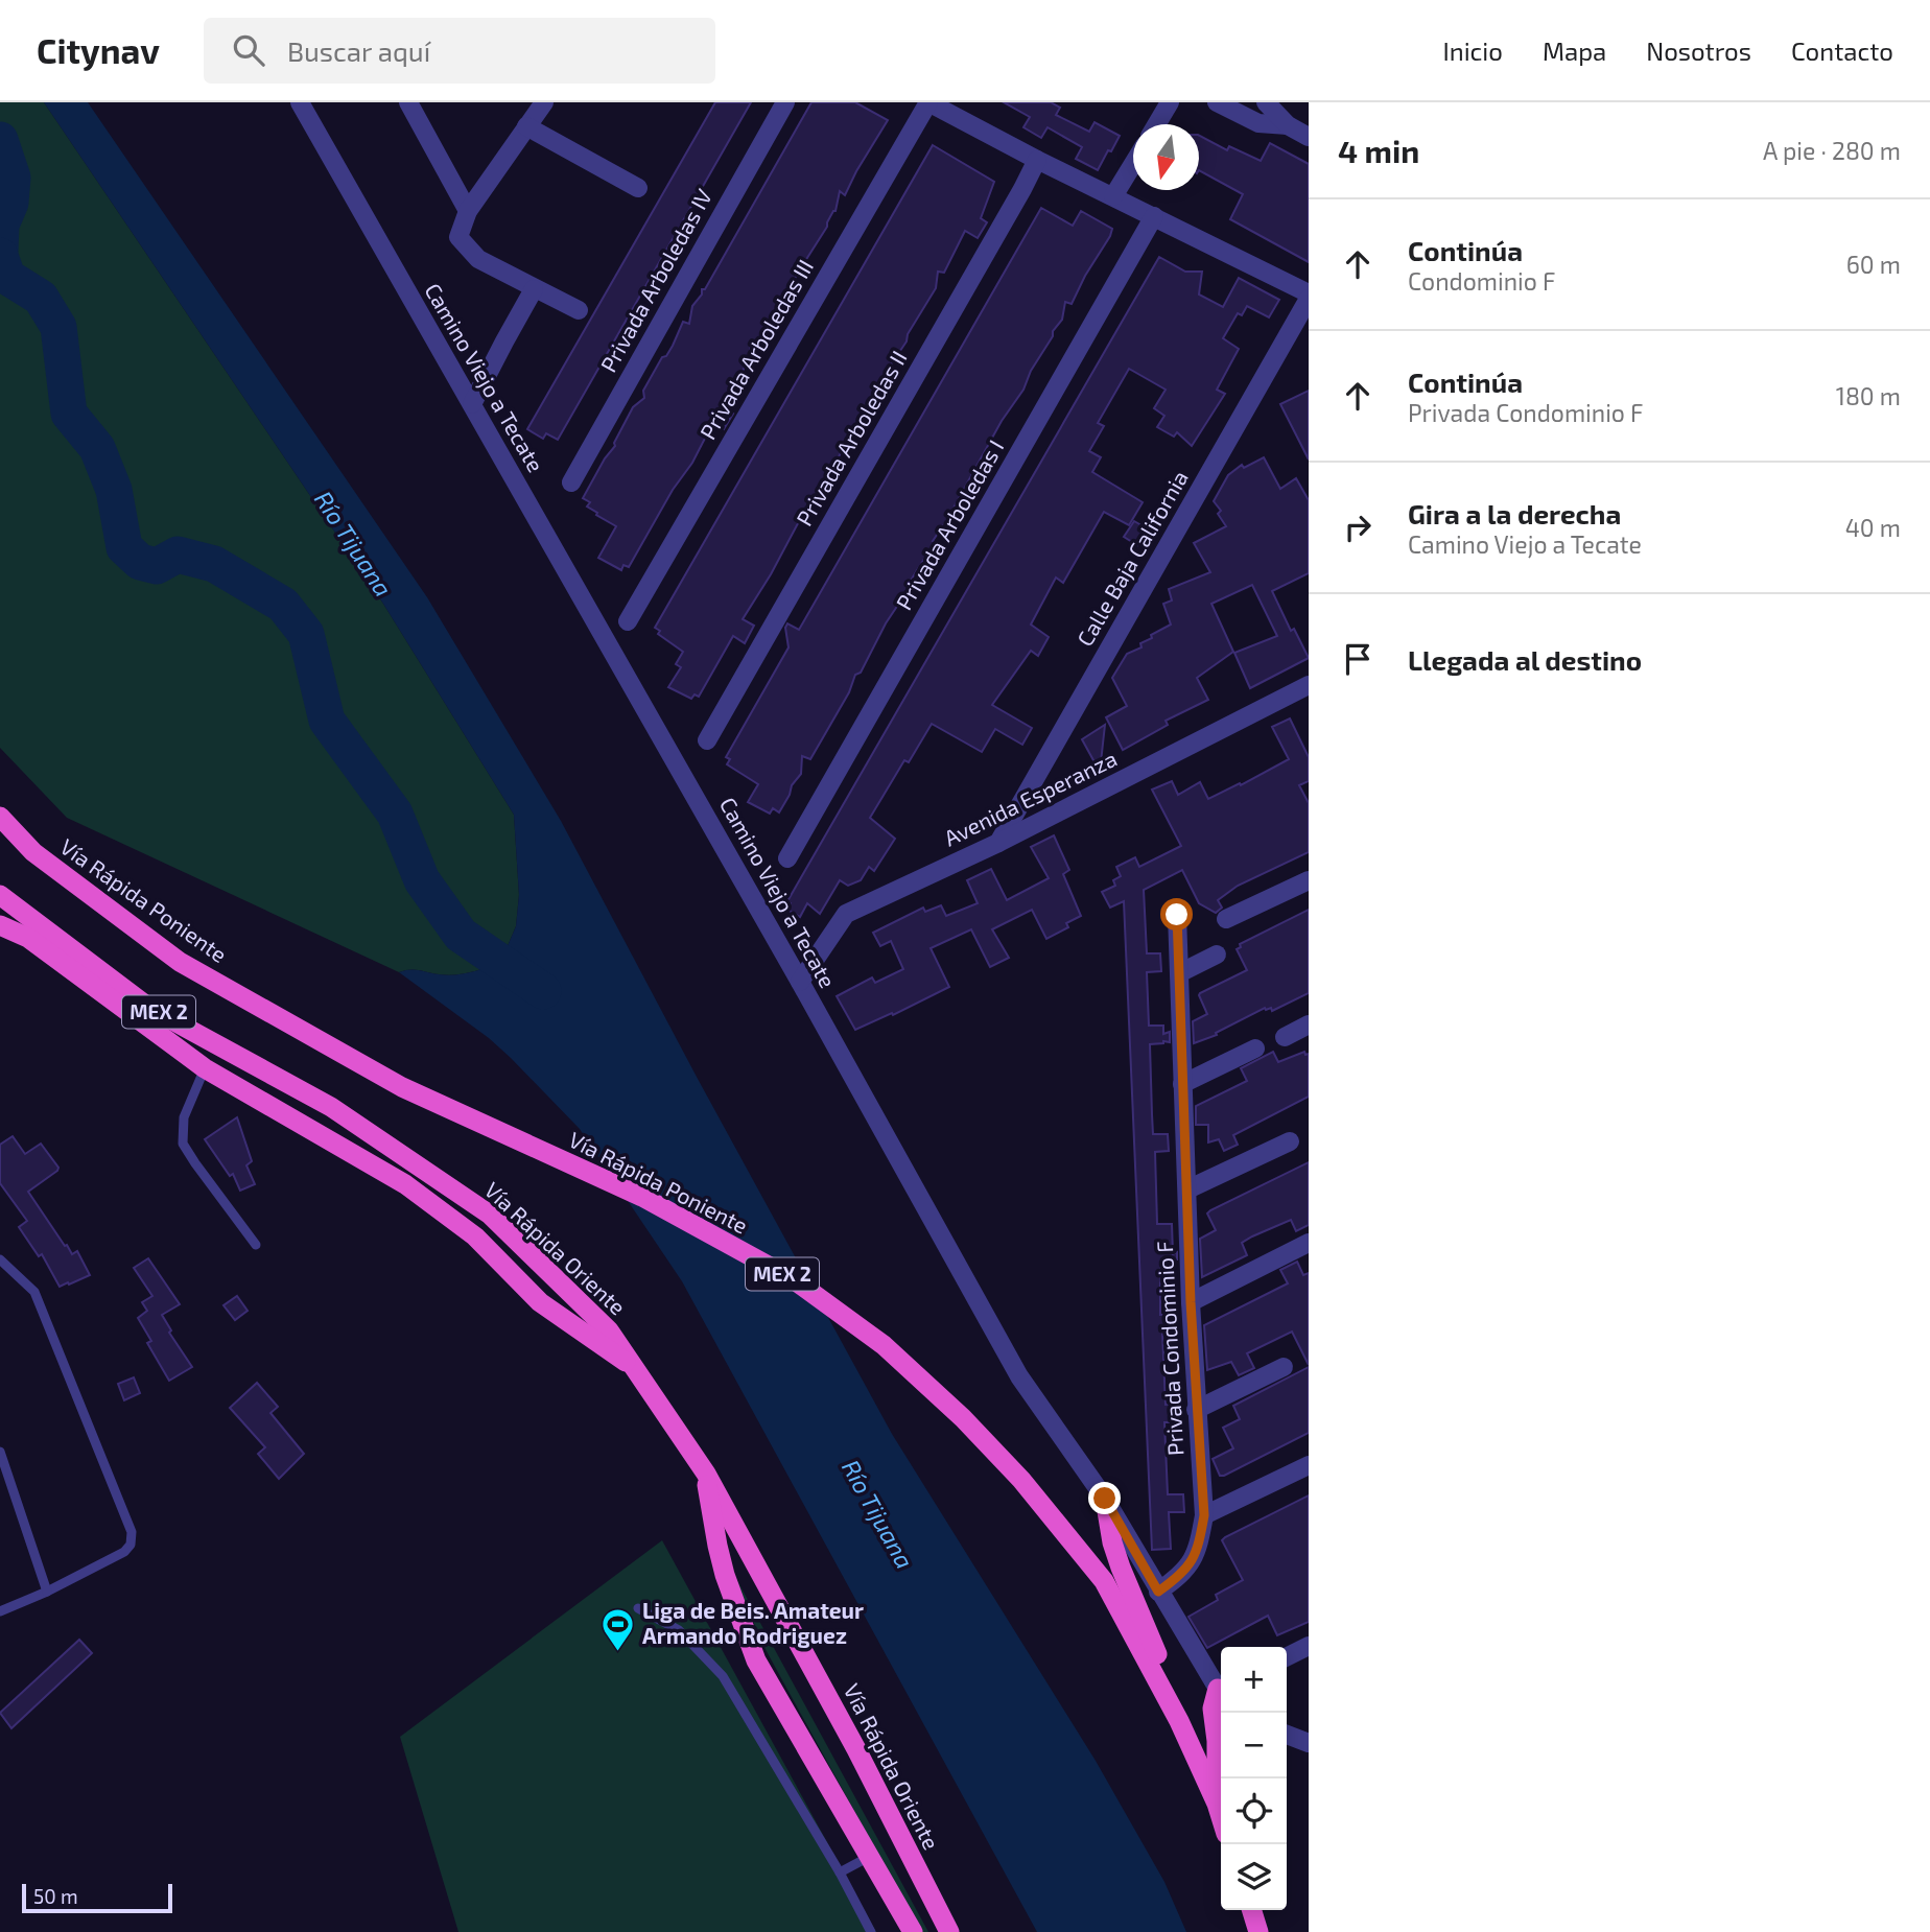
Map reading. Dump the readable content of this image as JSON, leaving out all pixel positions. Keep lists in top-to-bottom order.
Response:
{
  "streets": {
    "highway": ["Vía Rápida Poniente", "MEX 2", "Vía Rápida Oriente"],
    "street": [
      "Privada Arboledas IV",
      "Privada Arboledas III",
      "Camino Viejo a Tecate",
      "Privada Arboledas II",
      "Privada Arboledas I",
      "Calle Baja California",
      "Avenida Esperanza",
      "Privada Condominio F"
    ]
  },
  "crossings": [
    ["Camino Viejo a Tecate", "Avenida Esperanza"],
    ["Camino Viejo a Tecate", "Privada Condominio F"],
    ["Calle Baja California", "Avenida Esperanza"],
    ["Vía Rápida Poniente", "MEX 2"]
  ],
  "water": ["Río Tijuana"],
  "places": {
    "sports": ["Liga de Beis. Amateur Armando Rodriguez"]
  },
  "scale_bar": "50 m",
  "north": "bottom",
  "page": {
    "header": "Citynav",
    "search": "Buscar aquí",
    "nav": [
      "Inicio",
      "Mapa",
      "Nosotros",
      "Contacto"
    ],
    "heading": ["4 min", "A pie · 280 m"],
    "list": [
      ["Continúa", "Condominio F", "60 m"],
      ["Continúa", "Privada Condominio F", "180 m"],
      ["Gira a la derecha", "Camino Viejo a Tecate", "40 m"],
      "Llegada al destino"
    ],
    "map_buttons": ["+", "−"],
    "scale": "50 m"
  }
}
